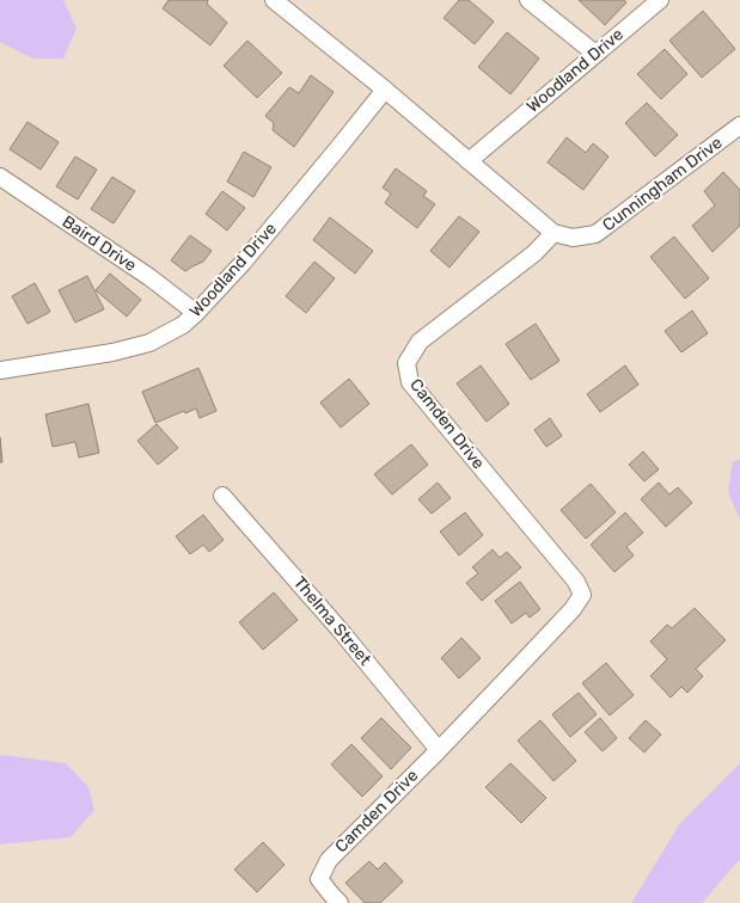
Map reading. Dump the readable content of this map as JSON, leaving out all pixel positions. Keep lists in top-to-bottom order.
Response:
{
  "streets": {
    "street": [
      "Woodland Drive",
      "Cunningham Drive",
      "Baird Drive",
      "Camden Drive",
      "Thelma Street"
    ]
  },
  "crossings": [
    ["Woodland Drive", "Baird Drive"],
    ["Cunningham Drive", "Camden Drive"],
    ["Camden Drive", "Thelma Street"]
  ]
}
